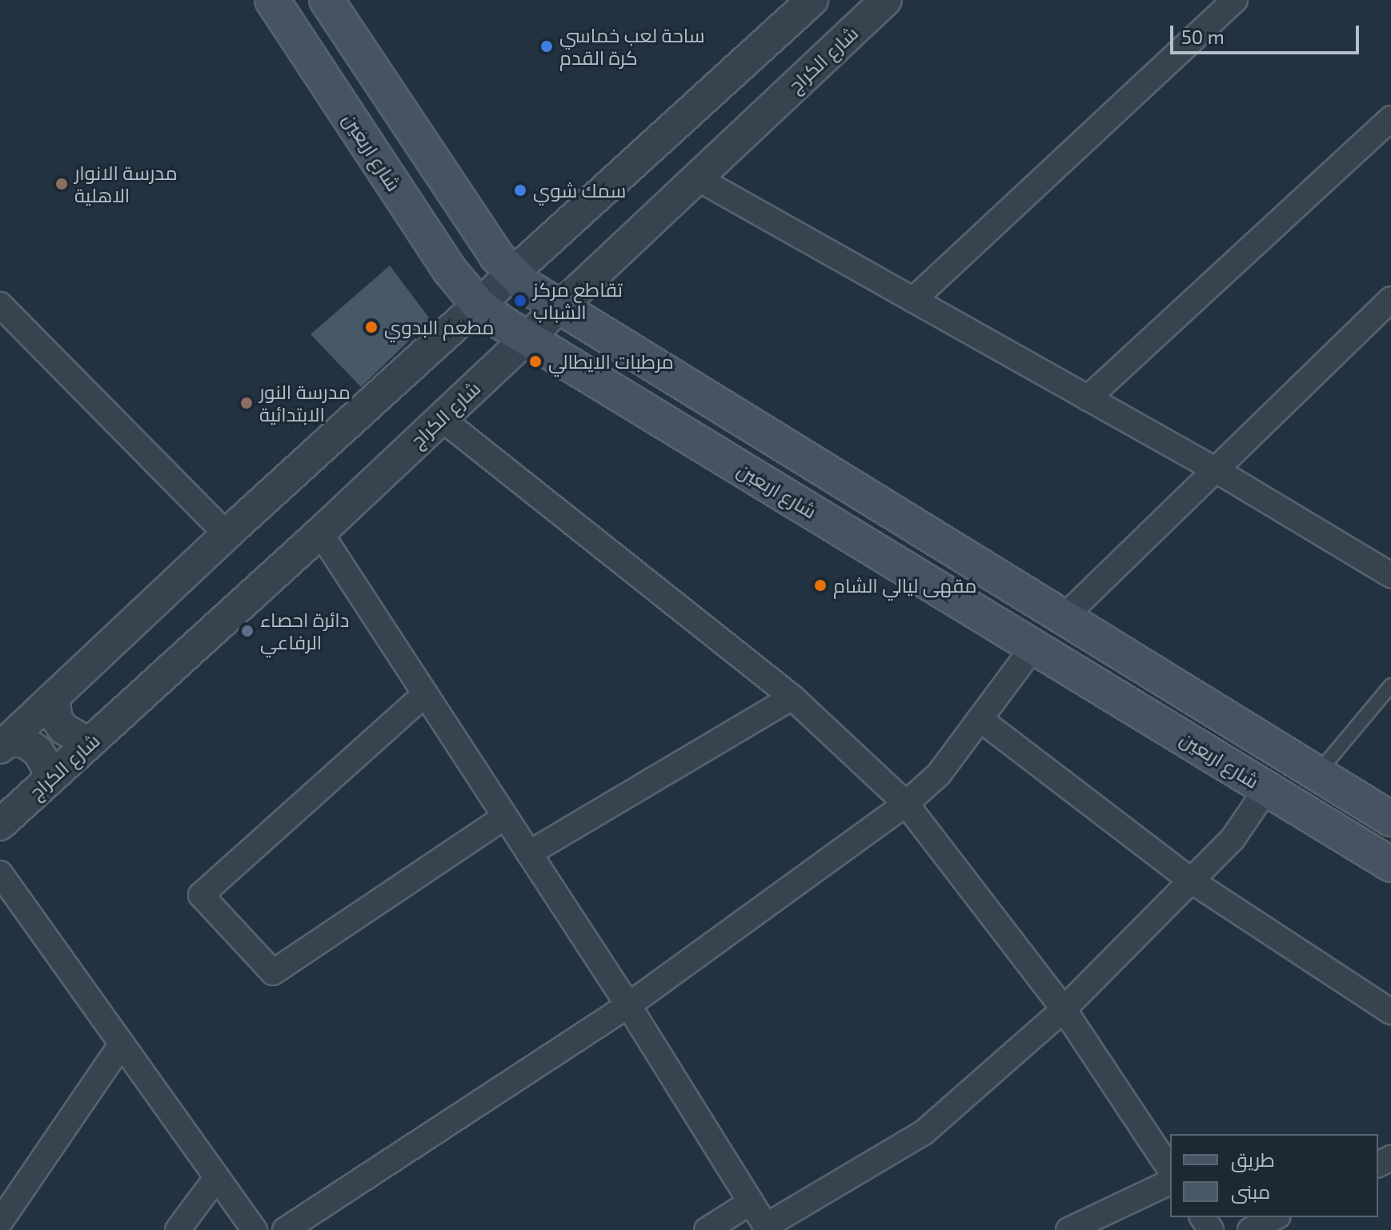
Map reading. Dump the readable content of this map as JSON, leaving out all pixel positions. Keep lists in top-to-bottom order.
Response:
{
  "streets": {
    "main road": ["شارع اربعين"],
    "street": ["شارع الكراج"]
  },
  "crossings": [
    ["شارع الكراج", "شارع اربعين"]
  ],
  "places": [
    "ساحة لعب خماسي كرة القدم",
    "مدرسة الانوار الاهلية",
    "سمك شوي",
    "تقاطع مركز الشباب",
    "مطعم البدوي",
    "مرطبات الايطالي",
    "مدرسة النور الابتدائية",
    "مقهى ليالي الشام",
    "دائرة احصاء الرفاعي"
  ],
  "legend": ["طريق", "مبنى"],
  "scale_bar": "50 m"
}
